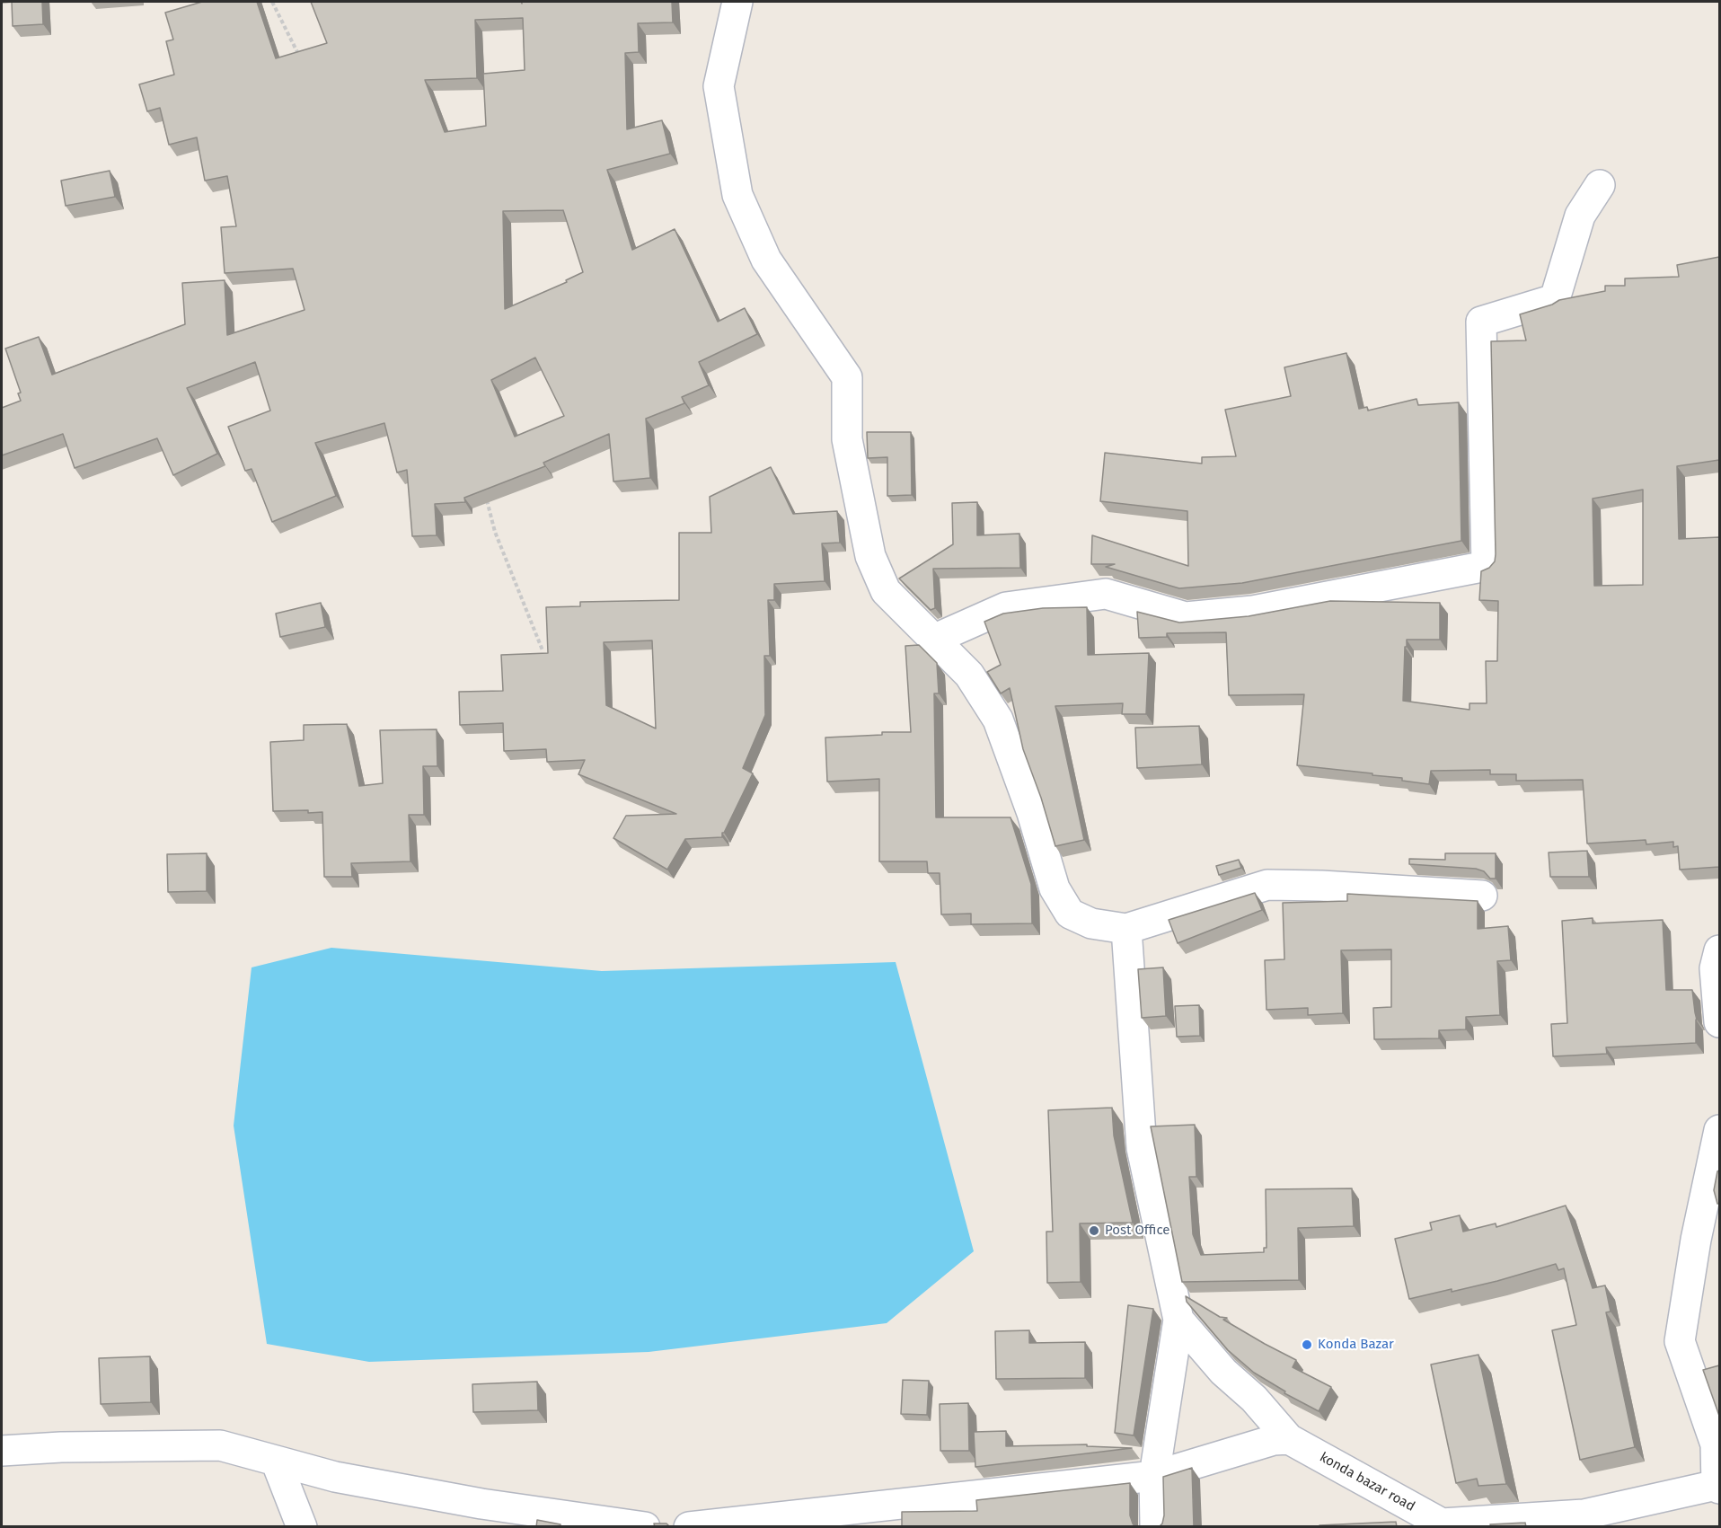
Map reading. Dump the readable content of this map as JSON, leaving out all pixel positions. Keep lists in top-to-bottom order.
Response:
{
  "streets": {
    "street": ["konda bazar road"]
  },
  "places": ["Post Office", "Konda Bazar"]
}
